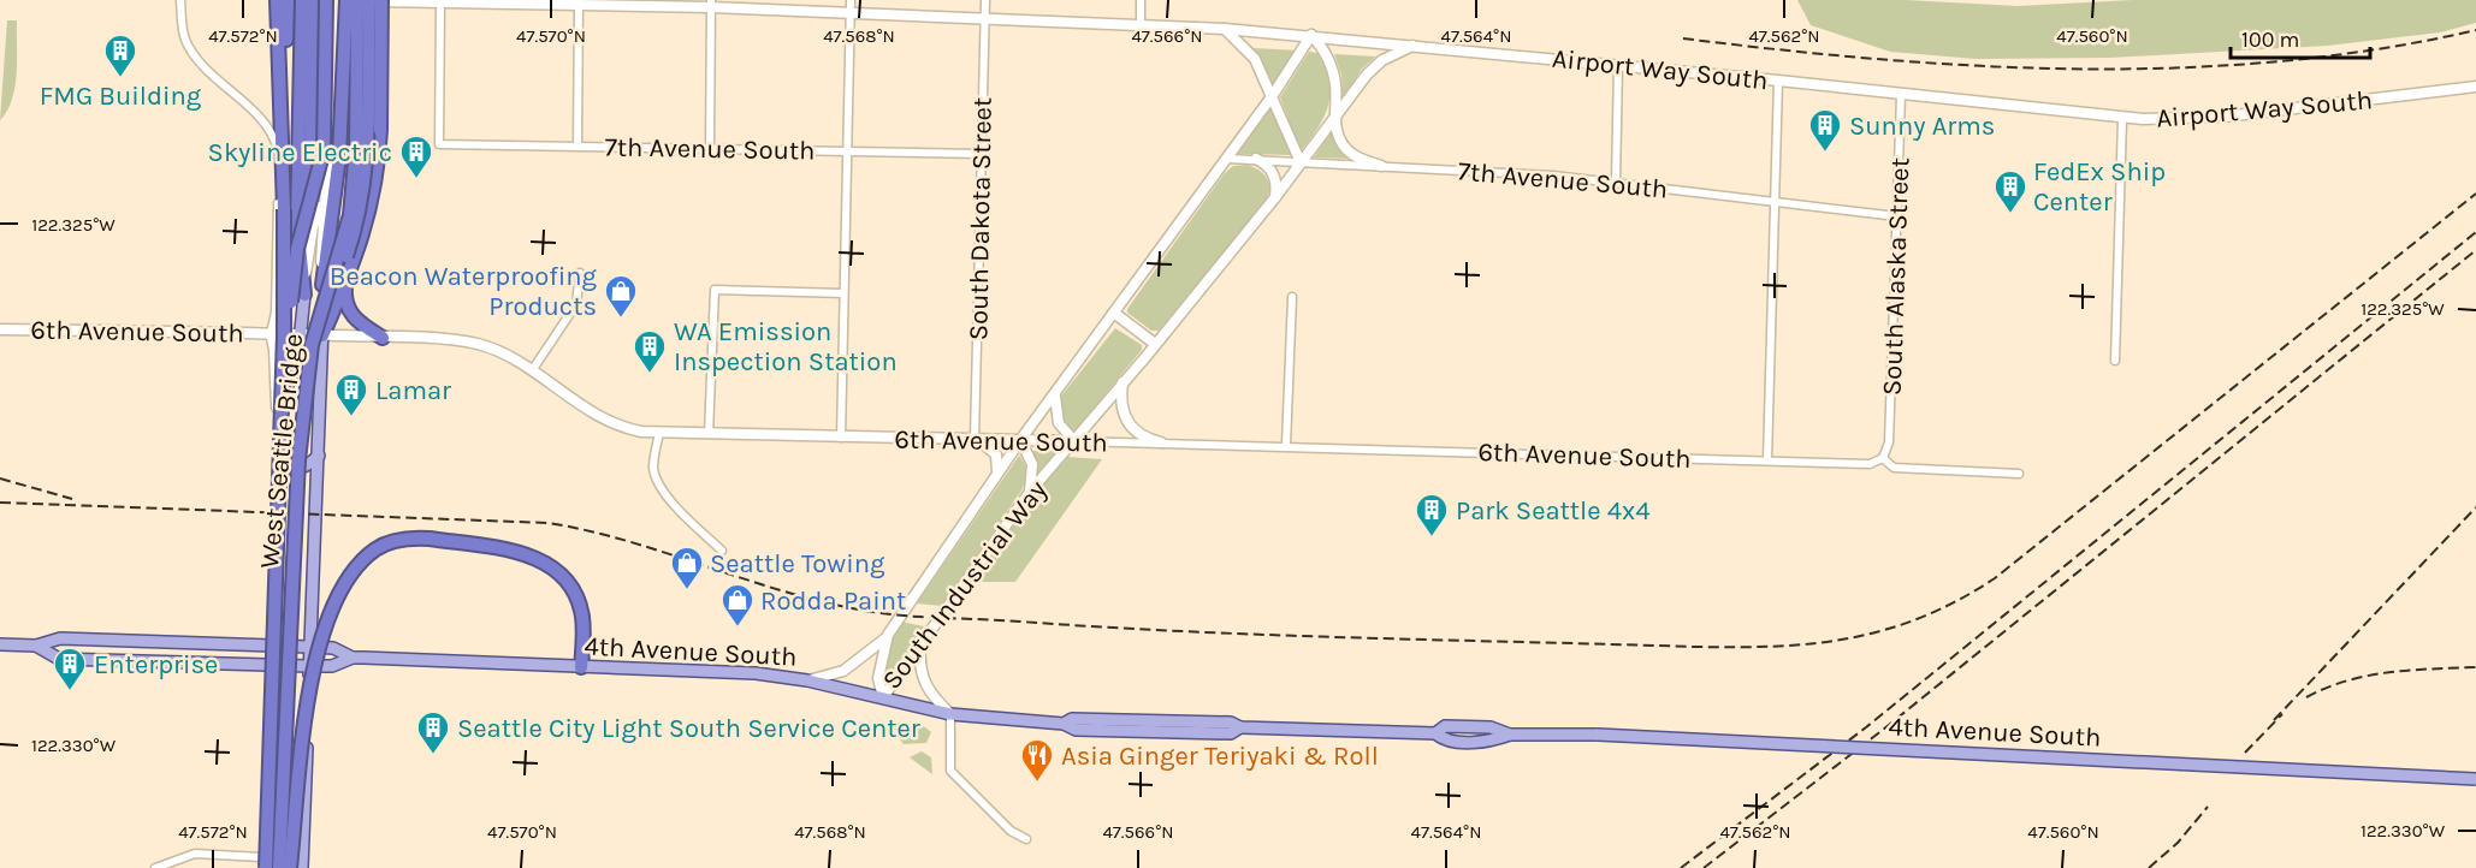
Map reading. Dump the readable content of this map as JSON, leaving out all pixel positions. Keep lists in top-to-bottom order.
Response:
{
  "streets": {
    "highway": ["West Seattle Bridge"],
    "main road": ["4th Avenue South"],
    "street": [
      "Airport Way South",
      "7th Avenue South",
      "South Dakota Street",
      "South Alaska Street",
      "6th Avenue South",
      "South Industrial Way"
    ]
  },
  "crossings": [
    ["Airport Way South", "7th Avenue South"],
    ["Airport Way South", "South Dakota Street"],
    ["Airport Way South", "South Alaska Street"],
    ["Airport Way South", "South Industrial Way"],
    ["7th Avenue South", "South Dakota Street"],
    ["7th Avenue South", "South Alaska Street"],
    ["7th Avenue South", "South Industrial Way"],
    ["South Dakota Street", "6th Avenue South"],
    ["South Alaska Street", "6th Avenue South"],
    ["6th Avenue South", "West Seattle Bridge"],
    ["6th Avenue South", "South Industrial Way"],
    ["South Industrial Way", "4th Avenue South"]
  ],
  "places": {
    "building": [
      "FMG Building",
      "Sunny Arms",
      "Skyline Electric",
      "FedEx Ship Center",
      "WA Emission Inspection Station",
      "Lamar",
      "Park Seattle 4x4",
      "Enterprise",
      "Seattle City Light South Service Center"
    ],
    "shop": ["Beacon Waterproofing Products", "Seattle Towing", "Rodda Paint"],
    "restaurant": ["Asia Ginger Teriyaki & Roll"]
  },
  "scale_bar": "100 m",
  "coordinates": [
    "47.572°N",
    "47.570°N",
    "47.568°N",
    "47.566°N",
    "47.564°N",
    "47.562°N",
    "47.560°N",
    "122.325°W",
    "122.330°W"
  ]
}
